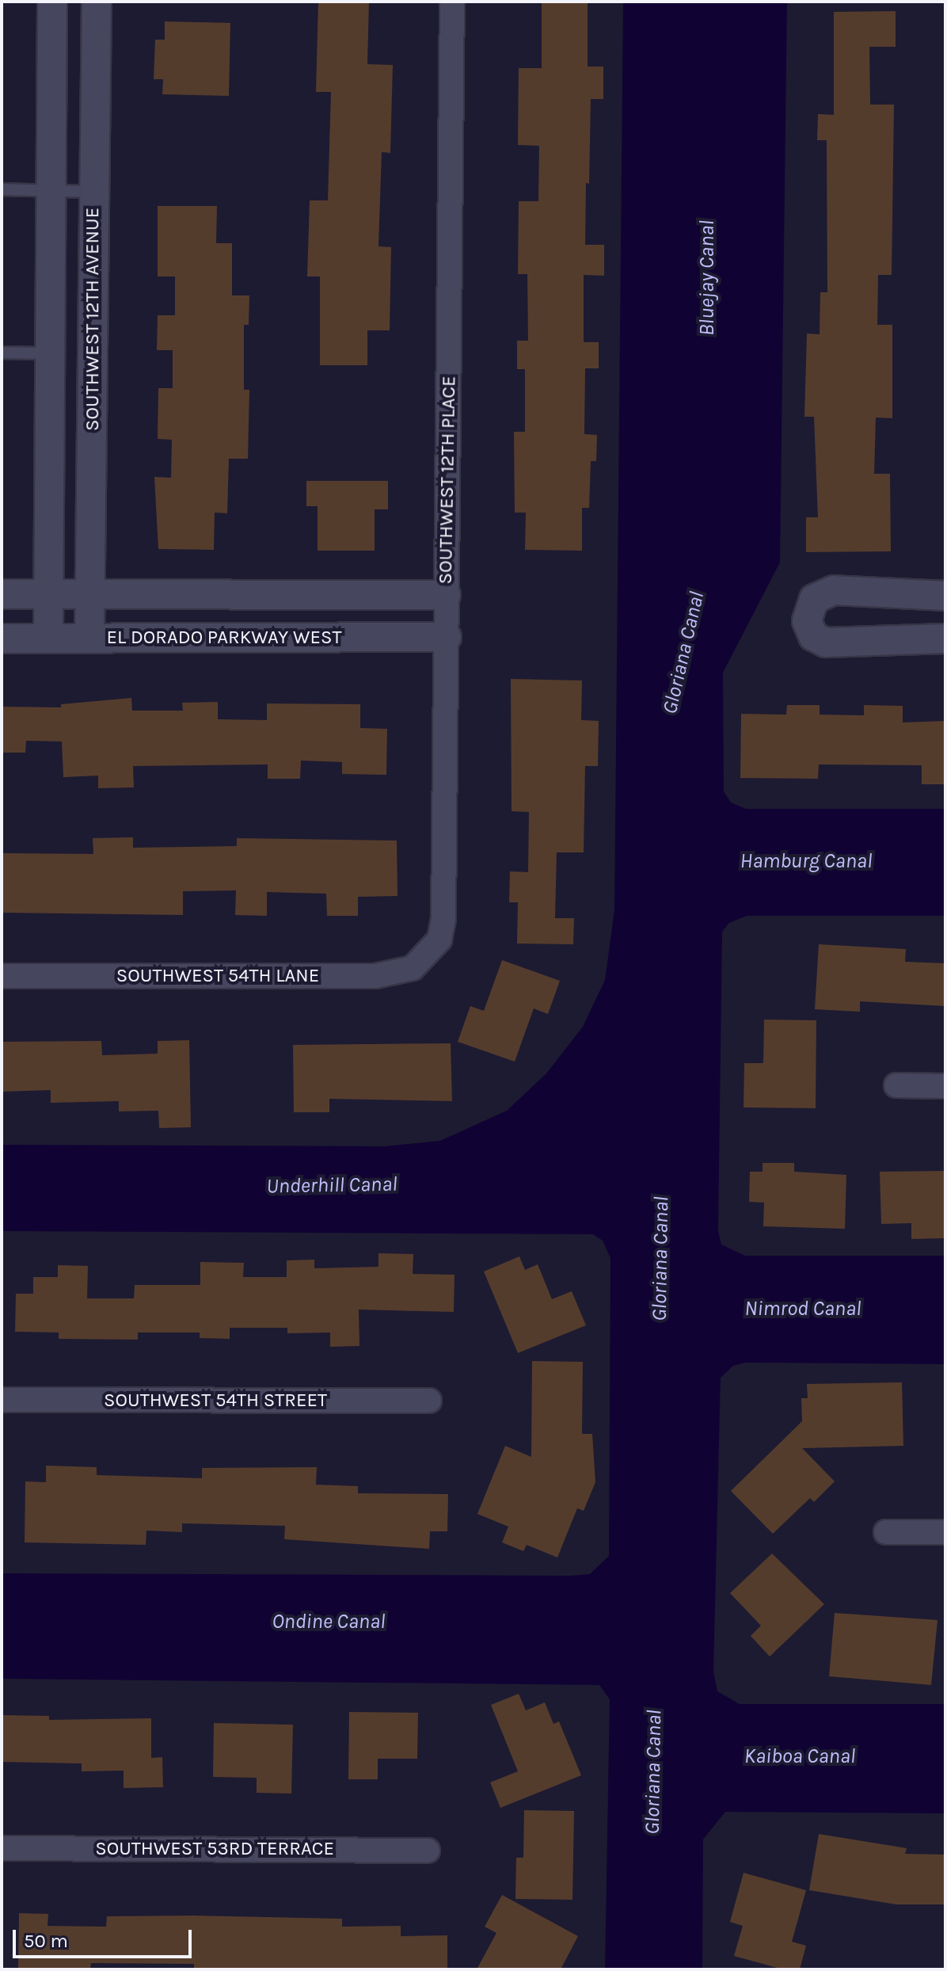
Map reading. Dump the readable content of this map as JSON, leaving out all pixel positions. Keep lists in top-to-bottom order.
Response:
{
  "streets": {
    "street": [
      "SOUTHWEST 12TH AVENUE",
      "SOUTHWEST 12TH PLACE",
      "EL DORADO PARKWAY WEST",
      "SOUTHWEST 54TH LANE",
      "SOUTHWEST 54TH STREET",
      "SOUTHWEST 53RD TERRACE"
    ]
  },
  "crossings": [
    ["SOUTHWEST 12TH AVENUE", "EL DORADO PARKWAY WEST"],
    ["SOUTHWEST 12TH PLACE", "EL DORADO PARKWAY WEST"],
    ["SOUTHWEST 12TH PLACE", "SOUTHWEST 54TH LANE"]
  ],
  "water": [
    "Bluejay Canal",
    "Gloriana Canal",
    "Hamburg Canal",
    "Underhill Canal",
    "Nimrod Canal",
    "Ondine Canal",
    "Kaiboa Canal"
  ],
  "scale_bar": "50 m"
}
